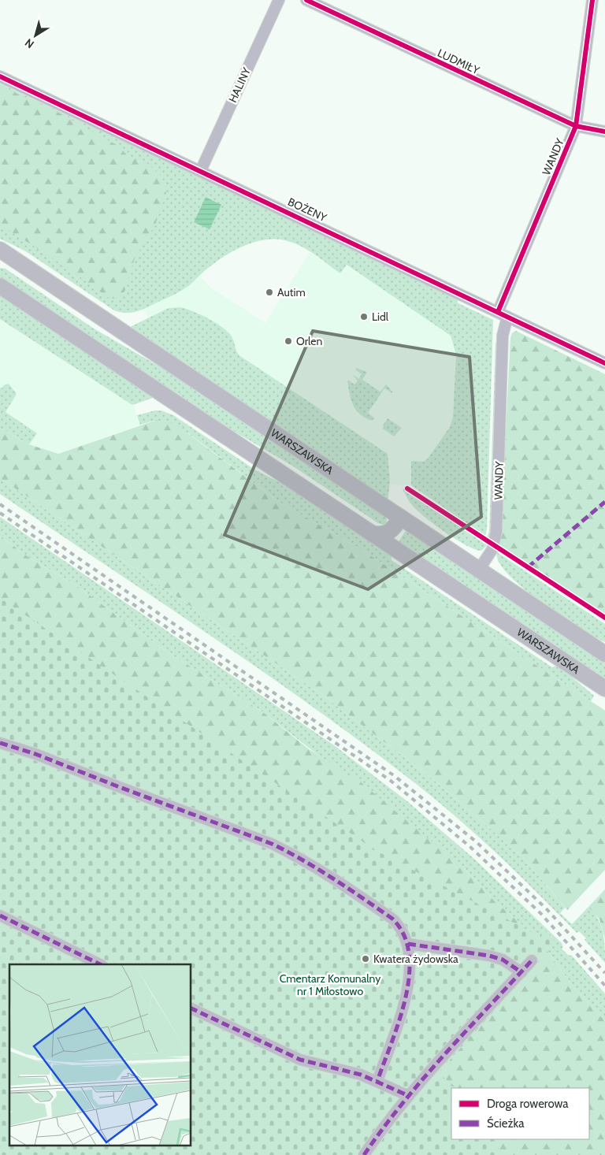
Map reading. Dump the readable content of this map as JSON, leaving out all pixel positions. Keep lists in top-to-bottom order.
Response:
{
  "streets": {
    "main road": ["WARSZAWSKA"],
    "street": [
      "LUDMIŁY",
      "HALINY",
      "WANDY",
      "BOŻENY"
    ]
  },
  "crossings": [
    ["LUDMIŁY", "WANDY"],
    ["HALINY", "BOŻENY"],
    ["WANDY", "BOŻENY"],
    ["WANDY", "WARSZAWSKA"]
  ],
  "parks": ["Cmentarz Komunalny nr 1 Miłostowo"],
  "places": [
    "Autim",
    "Lidl",
    "Orlen",
    "Kwatera żydowska"
  ],
  "legend": ["Droga rowerowa", "Ścieżka"],
  "north": "bottom left"
}
